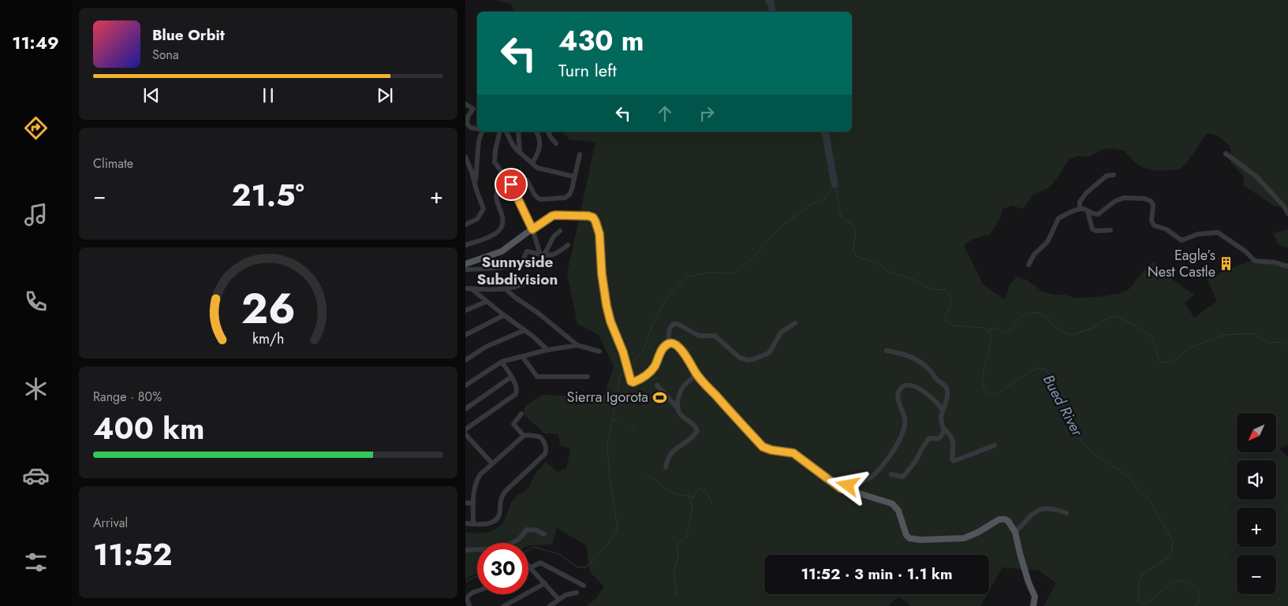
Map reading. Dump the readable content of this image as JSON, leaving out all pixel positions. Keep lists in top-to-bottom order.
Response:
{
  "districts": ["Sunnyside Subdivision"],
  "water": ["Bued River"],
  "places": {
    "building": ["Eagle’s Nest Castle"],
    "sports": ["Sierra Igorota"]
  },
  "north": "bottom left",
  "page": {
    "tabs": "11:49",
    "turn": ["430 m", "Turn left"],
    "song": ["Blue Orbit", "Sona"],
    "tile": [
      "Climate",
      ["Range · 80%", "400 km"],
      ["Arrival", "11:52"]
    ],
    "heat": ["−", "21.5°", "+"],
    "map_buttons": ["+", "−"],
    "limit": "30",
    "trip": "11:52 · 3 min · 1.1 km",
    "gauge": ["26", "km/h"]
  }
}
